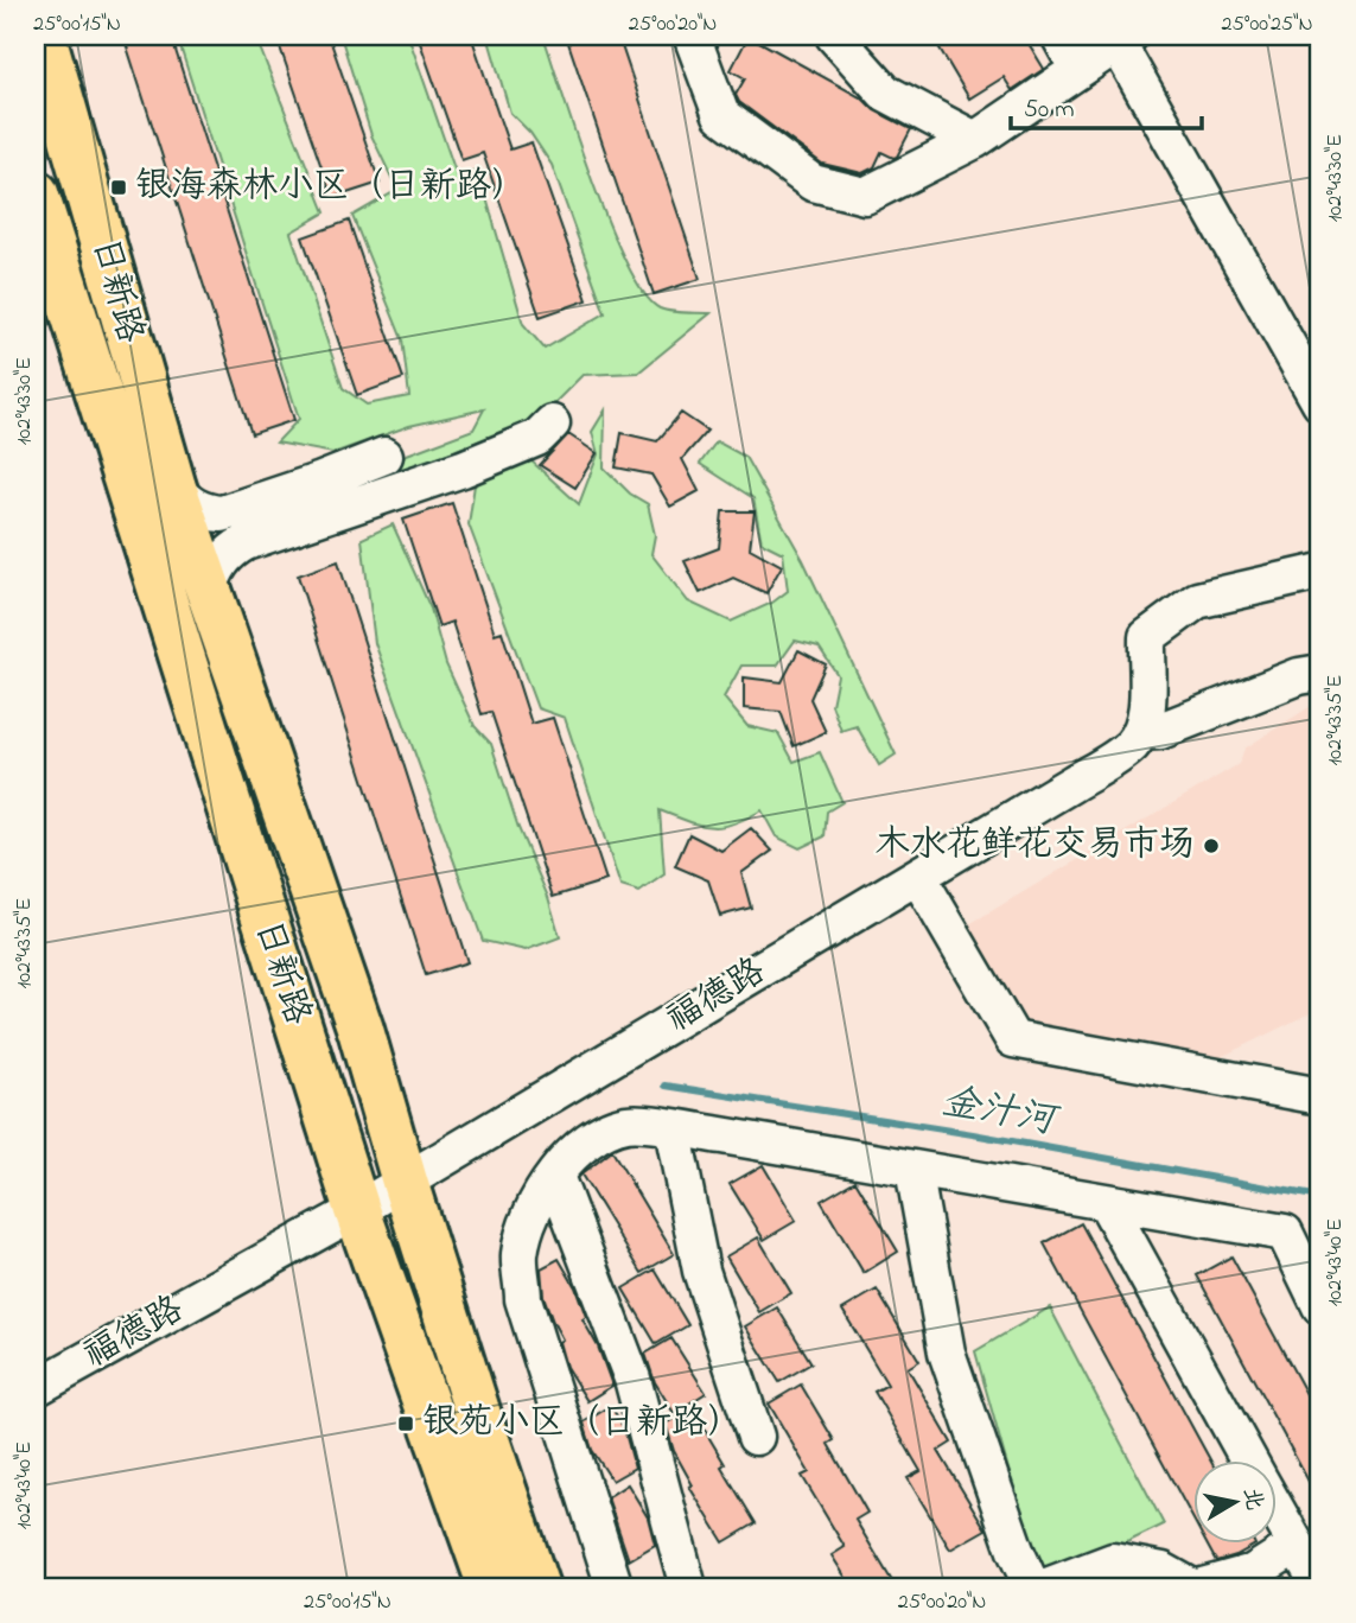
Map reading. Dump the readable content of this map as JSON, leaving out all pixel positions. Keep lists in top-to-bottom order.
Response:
{
  "streets": {
    "main road": ["日新路"],
    "street": ["福德路"]
  },
  "crossings": [
    ["日新路", "福德路"]
  ],
  "water": ["金汁河"],
  "places": {
    "transit": ["银海森林小区（日新路）", "银苑小区（日新路）"],
    "other": ["木水花鲜花交易市场"]
  },
  "scale_bar": "50 m",
  "north": "right",
  "coordinates": [
    "25°00'15\"N",
    "25°00'20\"N",
    "25°00'25\"N",
    "102°43'30\"E",
    "102°43'35\"E",
    "102°43'40\"E"
  ]
}
